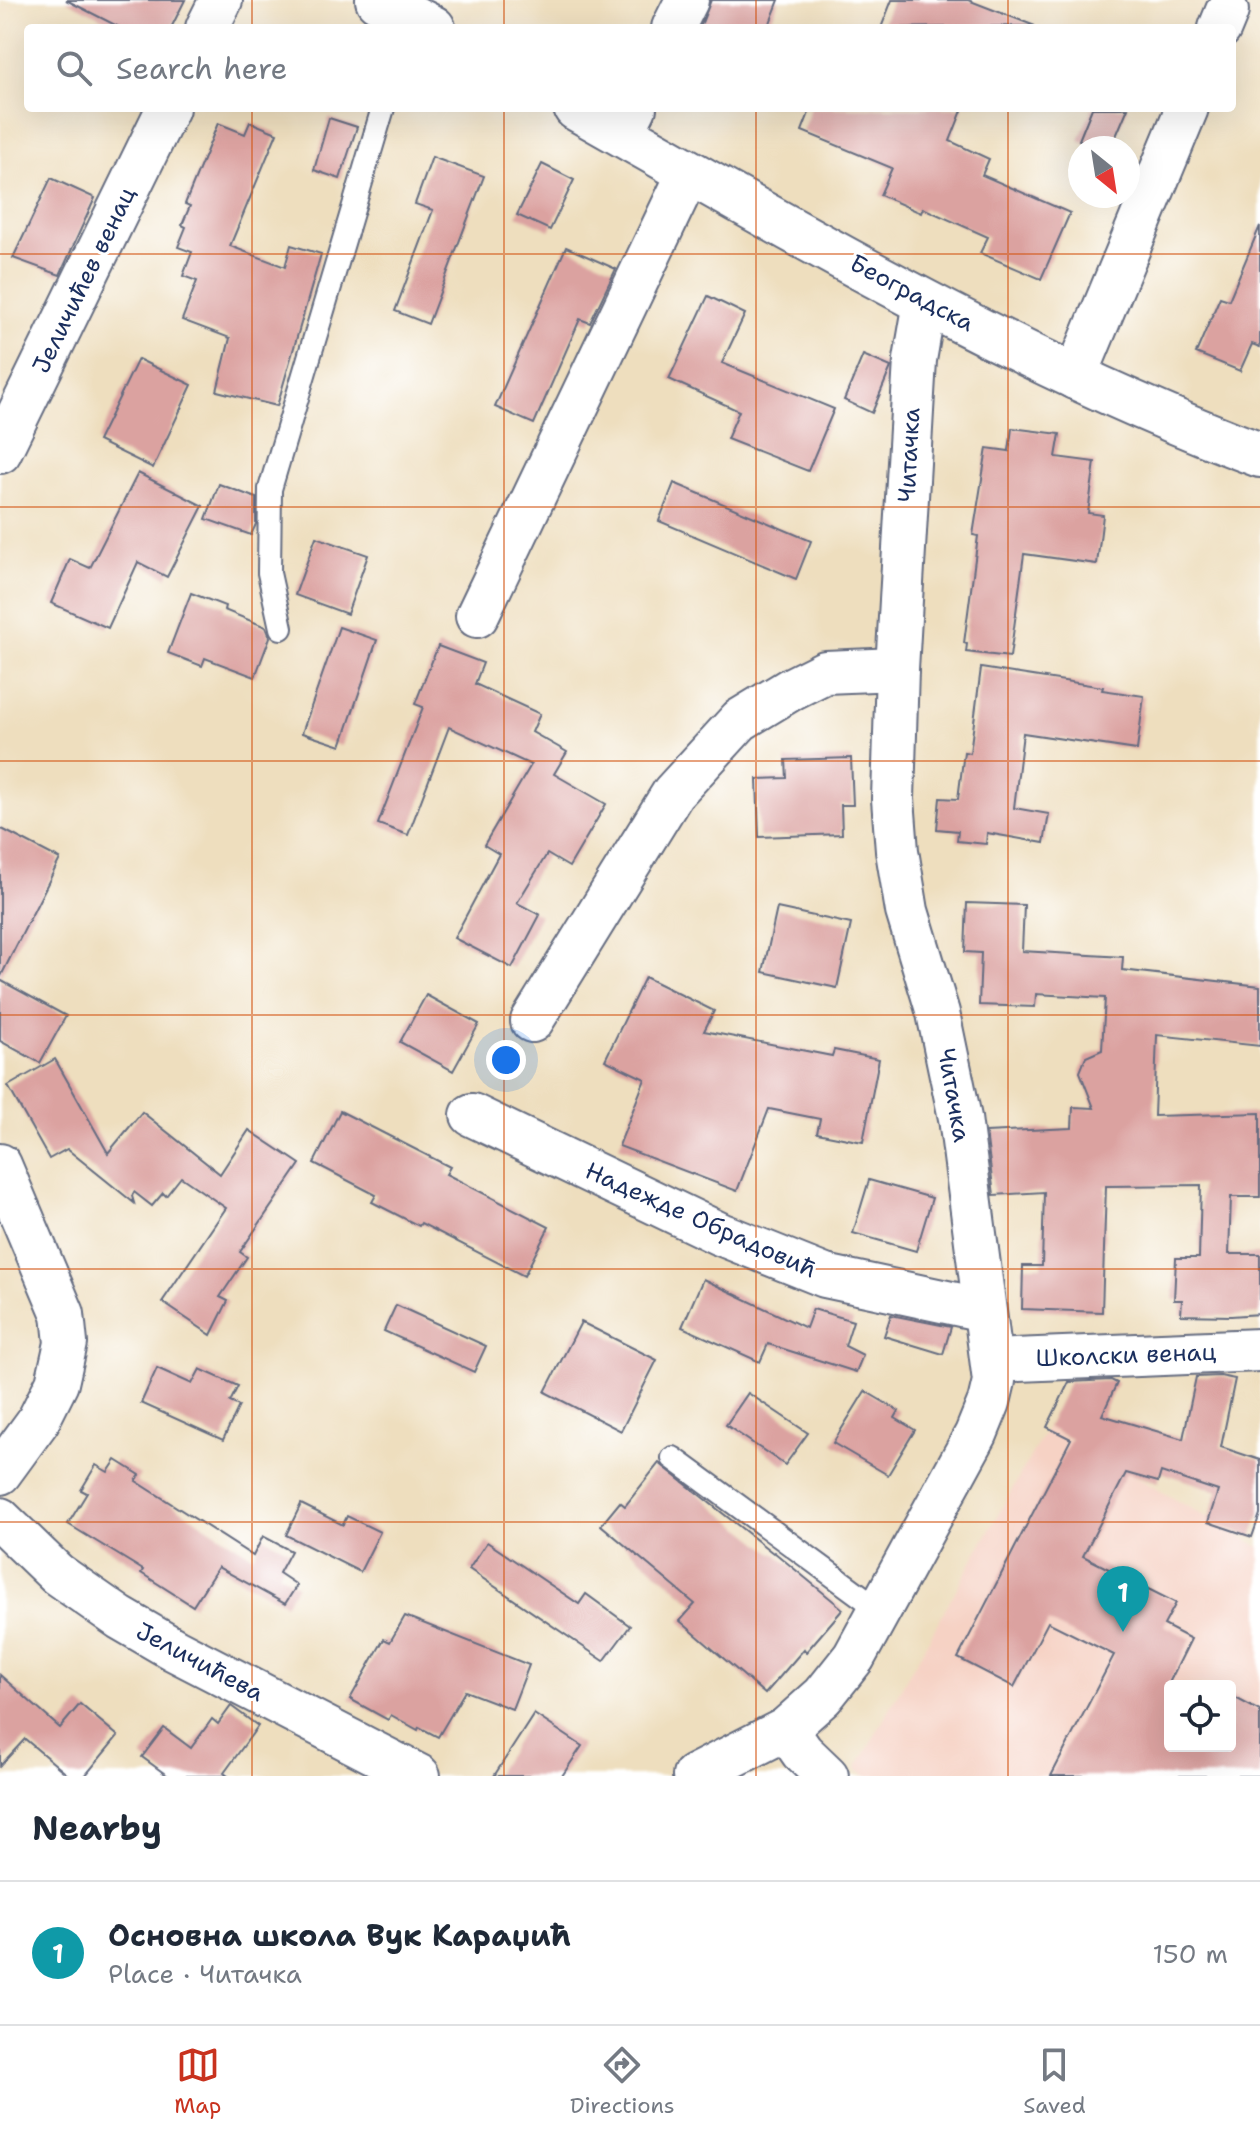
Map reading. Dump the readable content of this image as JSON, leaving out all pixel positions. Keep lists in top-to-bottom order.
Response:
{
  "streets": {
    "main road": ["Београдска"],
    "street": [
      "Јеличићев венац",
      "Читачка",
      "Надежде Обрадовић",
      "Школски венац",
      "Јеличићева"
    ]
  },
  "crossings": [
    ["Београдска", "Читачка"],
    ["Читачка", "Надежде Обрадовић"],
    ["Читачка", "Школски венац"]
  ],
  "north": "bottom right",
  "page": {
    "search": "Search here",
    "pins": "1",
    "heading": "Nearby",
    "list": [
      {
        "mark": "1",
        "name": "Основна школа Вук Караџић",
        "note": "Place · Читачка",
        "value": "150 m"
      }
    ],
    "nav": ["Map", "Directions", "Saved"]
  }
}
